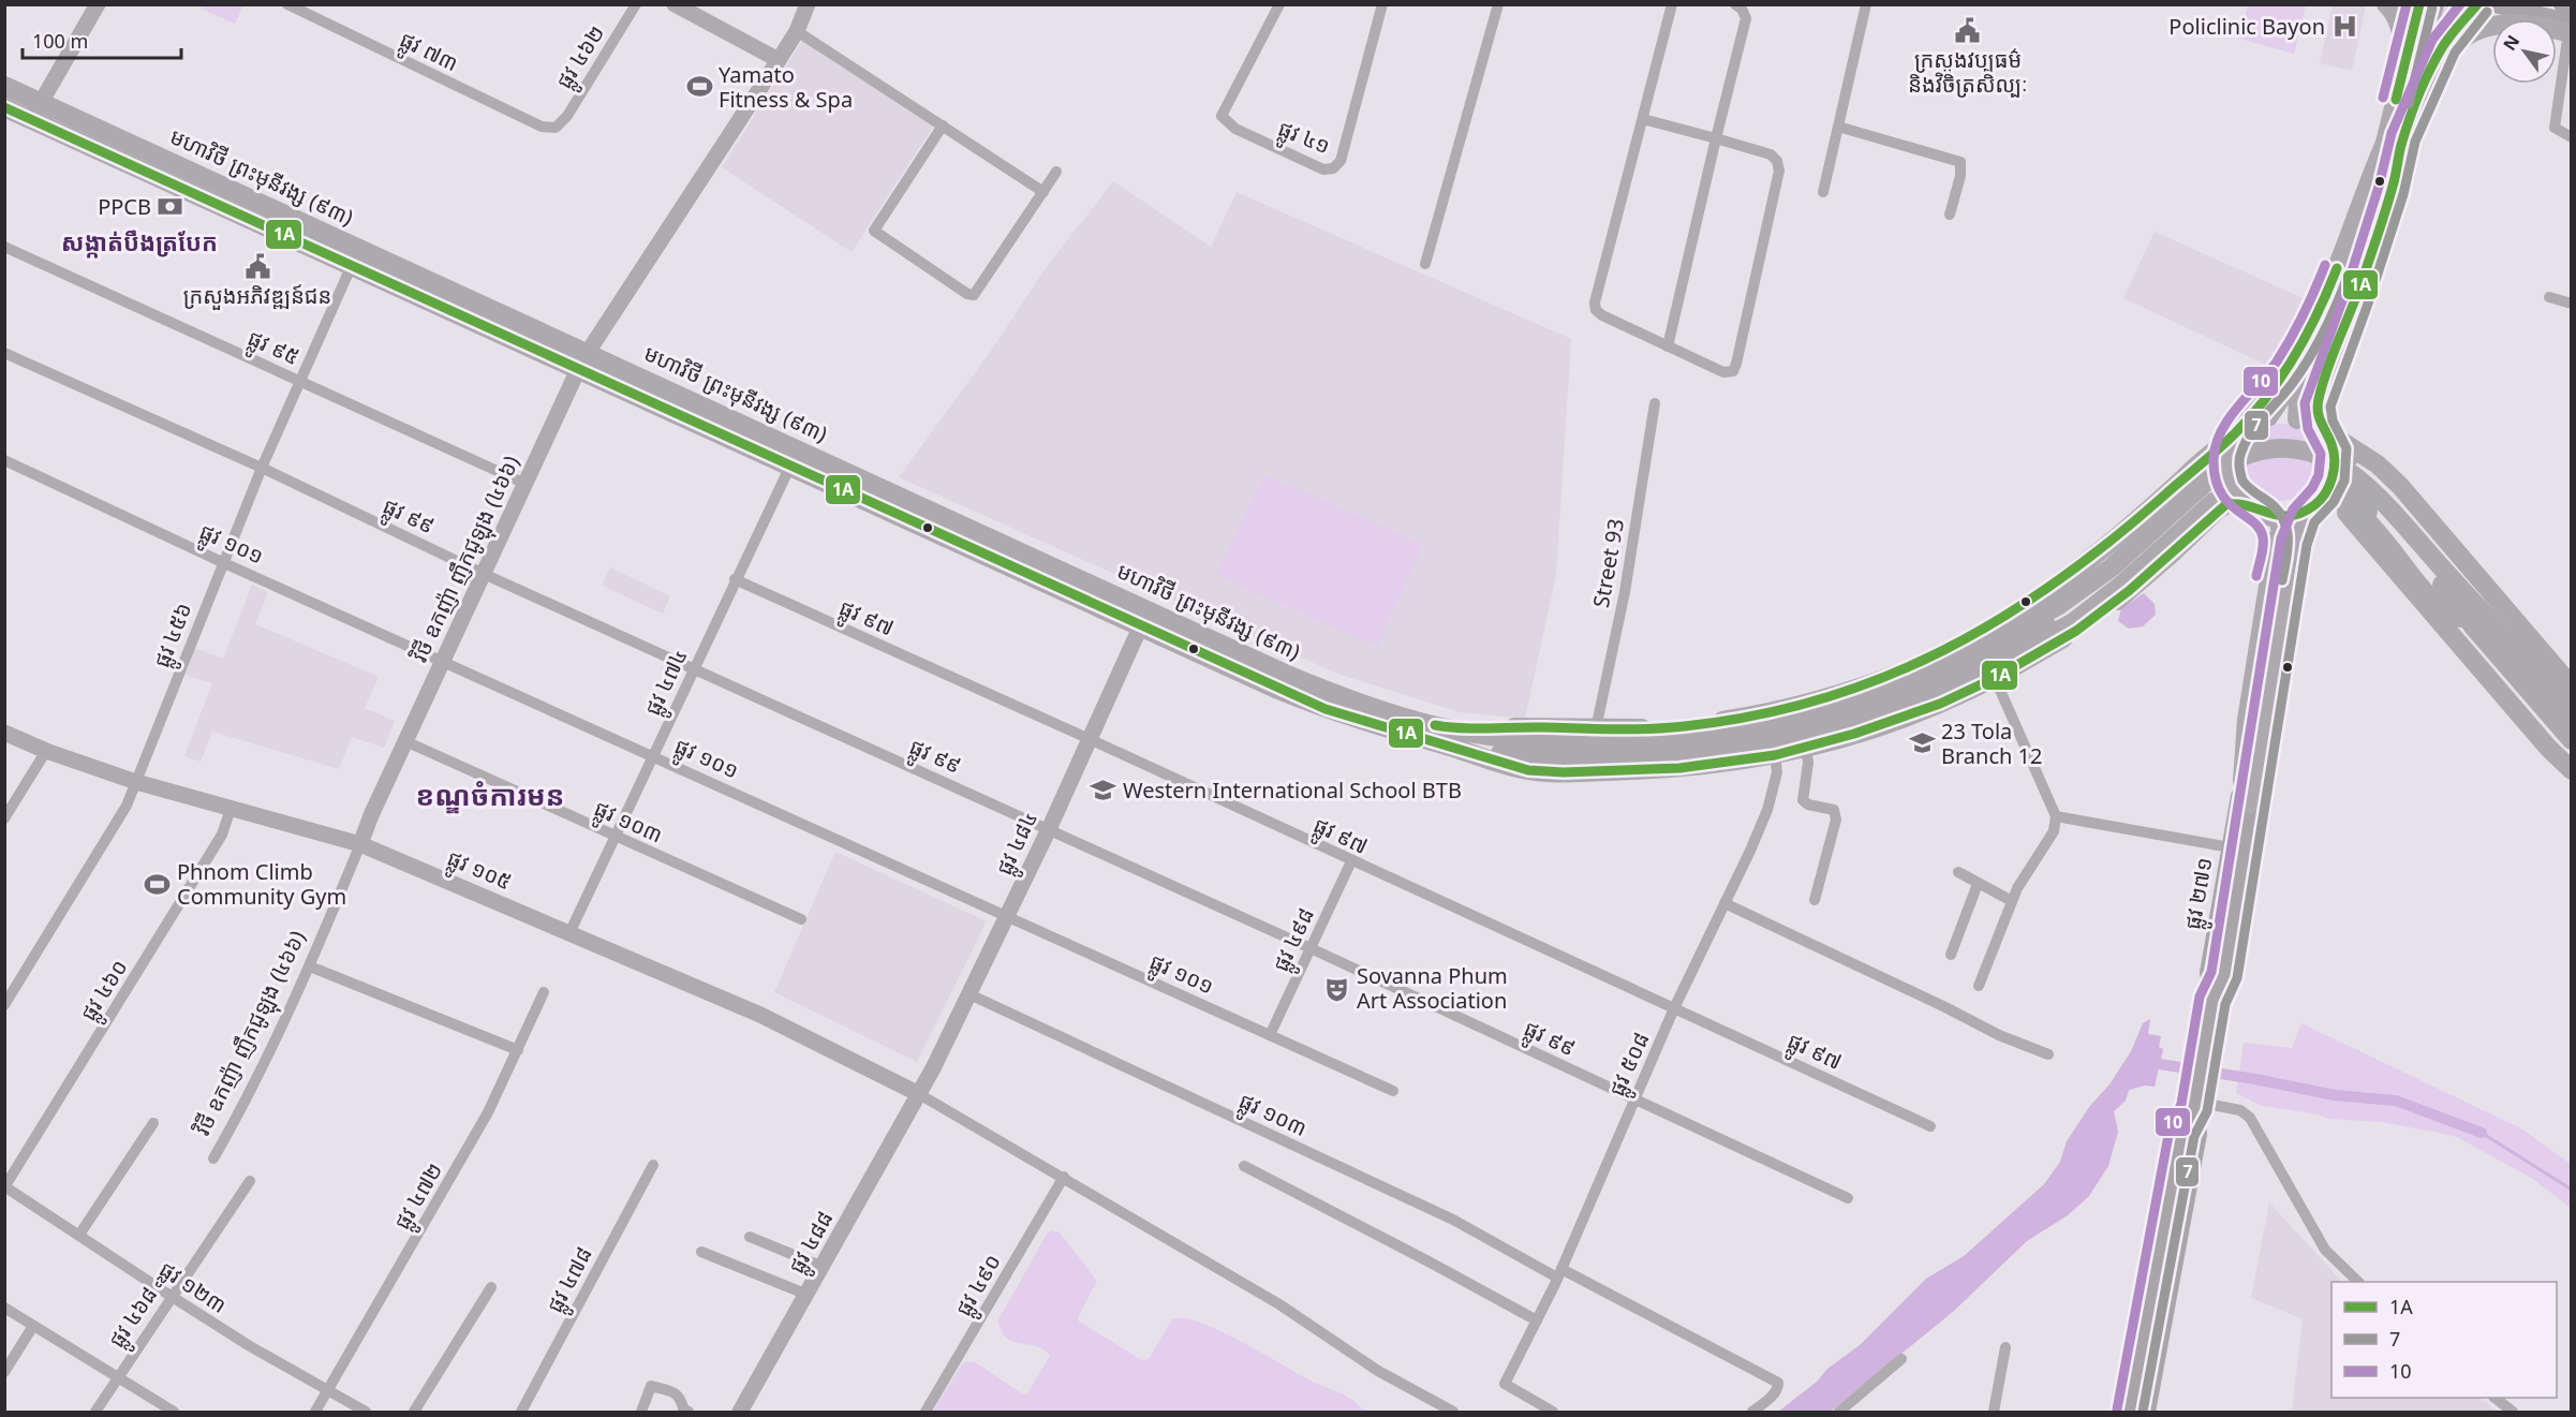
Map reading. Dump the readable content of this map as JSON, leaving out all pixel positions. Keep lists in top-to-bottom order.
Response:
{
  "streets": {
    "highway": ["មហាវិថី ព្រះមុនីវង្ស (៩៣)"],
    "main road": ["ផ្លូវ ២៧១"],
    "street": [
      "ផ្លូវ ៧៣",
      "ផ្លូវ ៤៦២",
      "ផ្លូវ ៤១",
      "ផ្លូវ ៩៥",
      "ផ្លូវ ៩៩",
      "ផ្លូវ ១០១",
      "វិថី ឧកញ៉ា ញឹកជូឡុង (៤៦៦)",
      "Street 93",
      "ផ្លូវ ៩៧",
      "ផ្លូវ ៤៥៦",
      "ផ្លូវ ៤៧៤",
      "ផ្លូវ ១០៣",
      "ផ្លូវ ៤៨៤",
      "ផ្លូវ ១០៥",
      "ផ្លូវ ៤៩៨",
      "ផ្លូវ ៤៦០",
      "ផ្លូវ ៥០៨",
      "ផ្លូវ ៤៧២",
      "ផ្លូវ ៤៨៨",
      "ផ្លូវ ៤៧៨",
      "ផ្លូវ ៤៩០",
      "ផ្លូវ ១២៣",
      "ផ្លូវ ៤៦៨"
    ]
  },
  "crossings": [
    ["ផ្លូវ ៧៣", "ផ្លូវ ៤៦២"],
    ["មហាវិថី ព្រះមុនីវង្ស (៩៣)", "វិថី ឧកញ៉ា ញឹកជូឡុង (៤៦៦)"],
    ["មហាវិថី ព្រះមុនីវង្ស (៩៣)", "ផ្លូវ ៤៥៦"],
    ["មហាវិថី ព្រះមុនីវង្ស (៩៣)", "ផ្លូវ ៤៧៤"],
    ["មហាវិថី ព្រះមុនីវង្ស (៩៣)", "ផ្លូវ ៤៨៤"],
    ["ផ្លូវ ៩៥", "វិថី ឧកញ៉ា ញឹកជូឡុង (៤៦៦)"],
    ["ផ្លូវ ៩៥", "ផ្លូវ ៤៥៦"],
    ["ផ្លូវ ៩៩", "វិថី ឧកញ៉ា ញឹកជូឡុង (៤៦៦)"],
    ["ផ្លូវ ៩៩", "ផ្លូវ ៤៥៦"],
    ["ផ្លូវ ៩៩", "ផ្លូវ ៤៧៤"],
    ["ផ្លូវ ៩៩", "ផ្លូវ ៤៨៤"],
    ["ផ្លូវ ៩៩", "ផ្លូវ ៤៩៨"],
    ["ផ្លូវ ៩៩", "ផ្លូវ ៥០៨"],
    ["ផ្លូវ ១០១", "វិថី ឧកញ៉ា ញឹកជូឡុង (៤៦៦)"],
    ["ផ្លូវ ១០១", "ផ្លូវ ៤៥៦"],
    ["ផ្លូវ ១០១", "ផ្លូវ ៤៧៤"],
    ["ផ្លូវ ១០១", "ផ្លូវ ៤៨៤"],
    ["ផ្លូវ ១០១", "ផ្លូវ ៤៩៨"],
    ["វិថី ឧកញ៉ា ញឹកជូឡុង (៤៦៦)", "ផ្លូវ ១០៣"],
    ["វិថី ឧកញ៉ា ញឹកជូឡុង (៤៦៦)", "ផ្លូវ ១០៥"],
    ["ផ្លូវ ៩៧", "ផ្លូវ ៤៧៤"],
    ["ផ្លូវ ៩៧", "ផ្លូវ ៤៨៤"],
    ["ផ្លូវ ៩៧", "ផ្លូវ ៤៩៨"],
    ["ផ្លូវ ៩៧", "ផ្លូវ ៥០៨"],
    ["ផ្លូវ ៤៥៦", "ផ្លូវ ១០៥"],
    ["ផ្លូវ ៤៧៤", "ផ្លូវ ១០៣"],
    ["ផ្លូវ ៤៧៤", "ផ្លូវ ១០៥"],
    ["ផ្លូវ ១០៣", "ផ្លូវ ៤៨៤"],
    ["ផ្លូវ ១០៣", "ផ្លូវ ៥០៨"],
    ["ផ្លូវ ៤៨៤", "ផ្លូវ ១០៥"],
    ["ផ្លូវ ៤៨៤", "ផ្លូវ ៤៨៨"],
    ["ផ្លូវ ១០៥", "ផ្លូវ ៤៦០"],
    ["ផ្លូវ ១០៥", "ផ្លូវ ៤៨៨"],
    ["ផ្លូវ ៤៦០", "ផ្លូវ ១២៣"],
    ["ផ្លូវ ៤៧២", "ផ្លូវ ១២៣"],
    ["ផ្លូវ ១២៣", "ផ្លូវ ៤៦៨"]
  ],
  "districts": ["សង្កាត់បឹងត្របែក", "ខណ្ឌចំការមន"],
  "places": {
    "hospital": ["Policlinic Bayon"],
    "public building": ["ក្រសួងវប្បធម៌ និងវិចិត្រសិល្បៈ", "ក្រសួងអភិវឌ្ឍន៍ជន"],
    "sports": ["Yamato Fitness & Spa", "Phnom Climb Community Gym"],
    "bank": ["PPCB"],
    "school or university": ["23 Tola Branch 12", "Western International School BTB"],
    "theatre": ["Sovanna Phum Art Association"]
  },
  "lines": ["transit line 1A", "transit line 10", "transit line 7"],
  "legend": ["1A", "7", "10"],
  "scale_bar": "100 m",
  "north": "top left"
}
